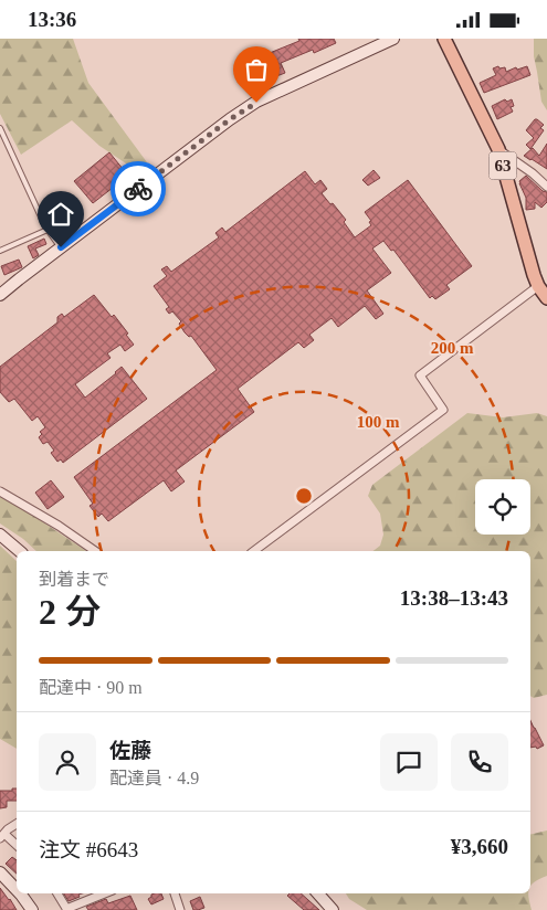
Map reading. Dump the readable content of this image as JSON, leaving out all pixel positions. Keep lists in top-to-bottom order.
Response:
{
  "streets": {
    "main road": ["63"]
  },
  "page": {
    "status": "13:36",
    "heading": ["2 分", "到着まで", "13:38–13:43"],
    "panel": [
      "佐藤",
      "配達員 · 4.9",
      "注文 #6643",
      "¥3,660"
    ],
    "bar": "配達中 · 90 m"
  },
  "rings": ["200 m", "100 m"]
}
